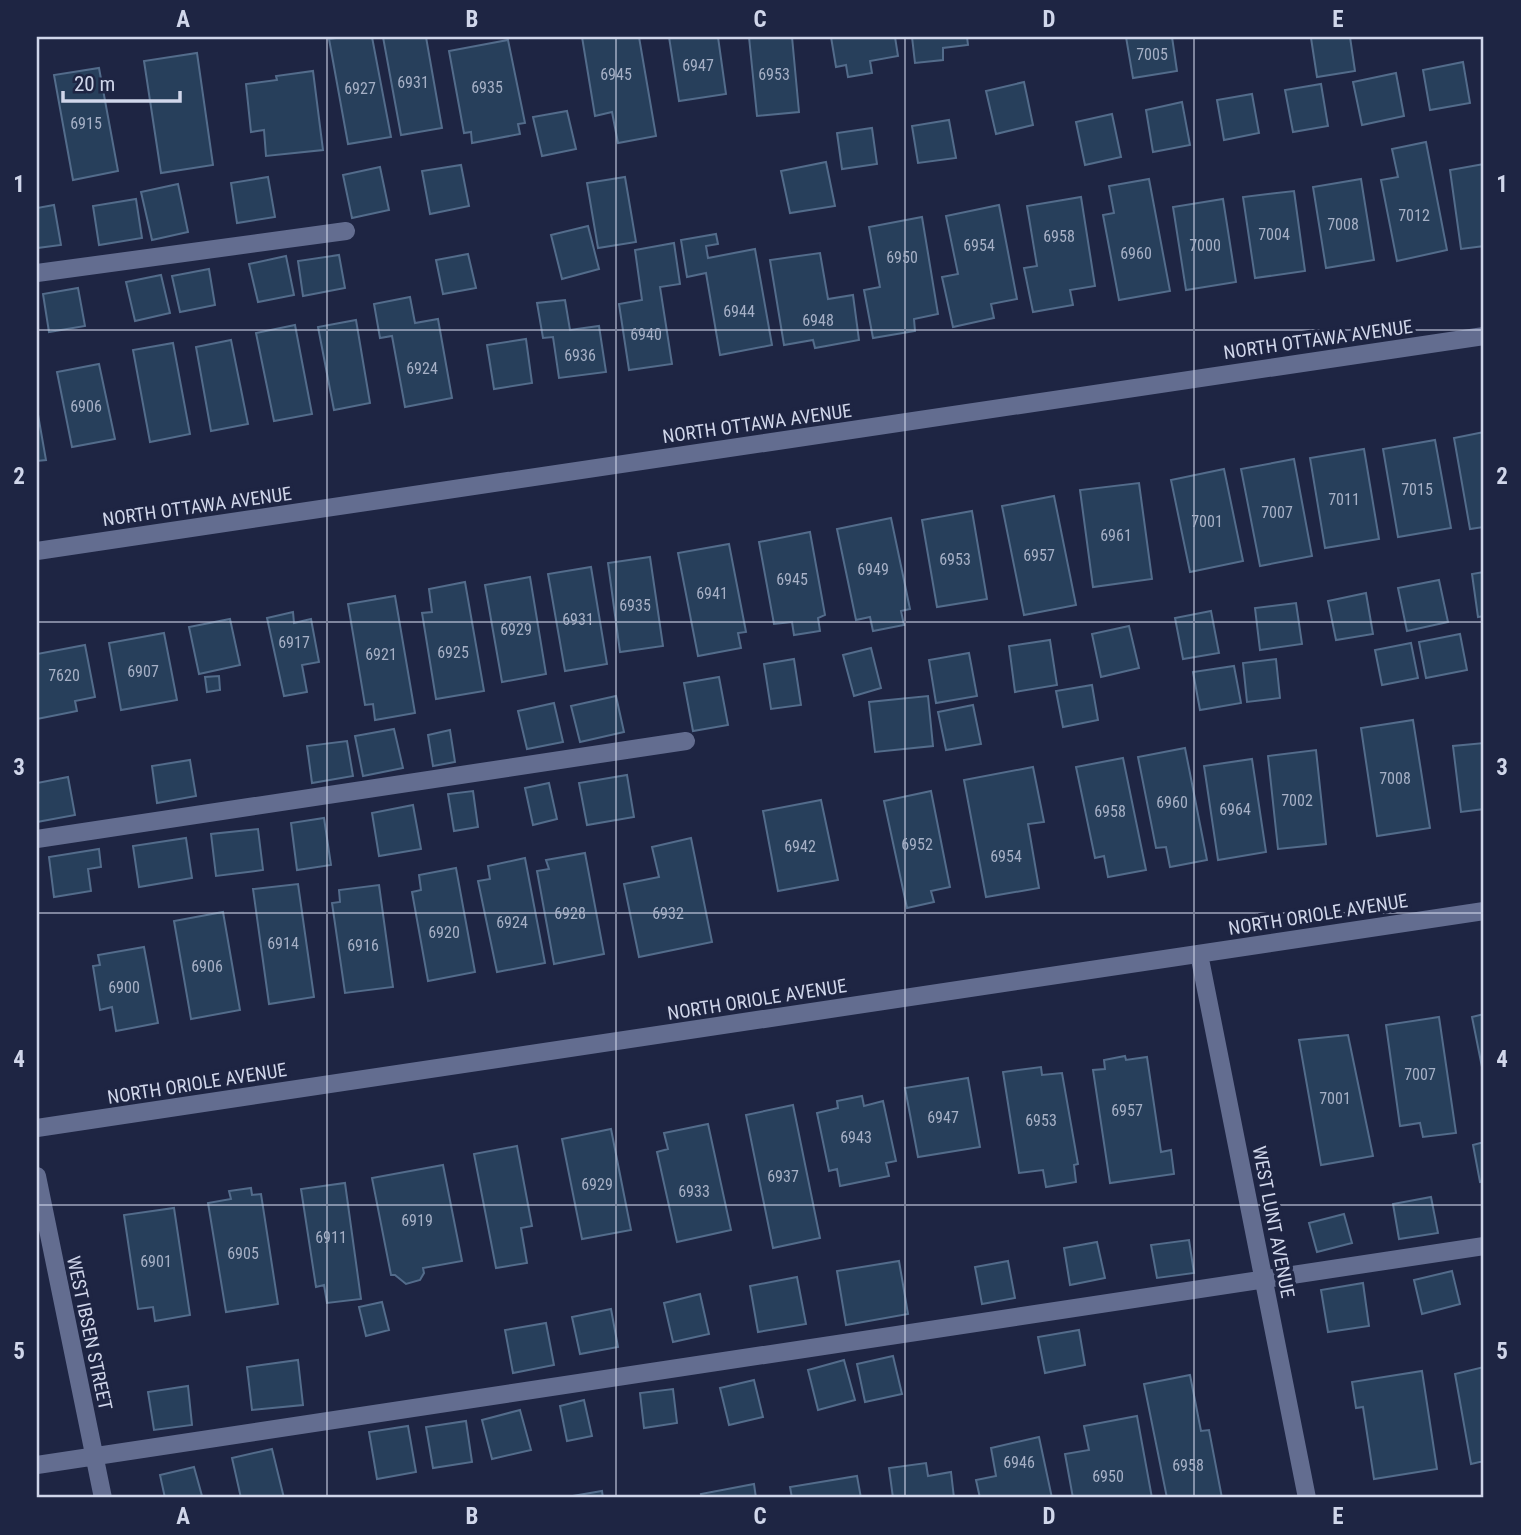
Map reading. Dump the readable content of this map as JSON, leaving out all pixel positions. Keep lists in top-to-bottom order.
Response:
{
  "streets": {
    "street": [
      "NORTH OTTAWA AVENUE",
      "NORTH ORIOLE AVENUE",
      "WEST LUNT AVENUE",
      "WEST IBSEN STREET"
    ]
  },
  "crossings": [
    ["NORTH ORIOLE AVENUE", "WEST LUNT AVENUE"]
  ],
  "house_numbers": [
    "7005",
    "6947",
    "6945",
    "6953",
    "6931",
    "6935",
    "6927",
    "6915",
    "7012",
    "7008",
    "7004",
    "6958",
    "6954",
    "7000",
    "6960",
    "6950",
    "6944",
    "6948",
    "6940",
    "6936",
    "6924",
    "6906",
    "7015",
    "7011",
    "7007",
    "7001",
    "6961",
    "6957",
    "6953",
    "6949",
    "6945",
    "6941",
    "6935",
    "6931",
    "6929",
    "6917",
    "6925",
    "6921",
    "6907",
    "7620",
    "7008",
    "7002",
    "6960",
    "6964",
    "6958",
    "6952",
    "6942",
    "6954",
    "6928",
    "6932",
    "6924",
    "6920",
    "6914",
    "6916",
    "6906",
    "6900",
    "7007",
    "7001",
    "6957",
    "6947",
    "6953",
    "6943",
    "6937",
    "6929",
    "6933",
    "6919",
    "6911",
    "6905",
    "6901",
    "6946",
    "6958",
    "6950"
  ],
  "scale_bar": "20 m",
  "grid": {
    "columns": [
      "A",
      "B",
      "C",
      "D",
      "E"
    ],
    "rows": [
      "1",
      "2",
      "3",
      "4",
      "5"
    ]
  }
}
